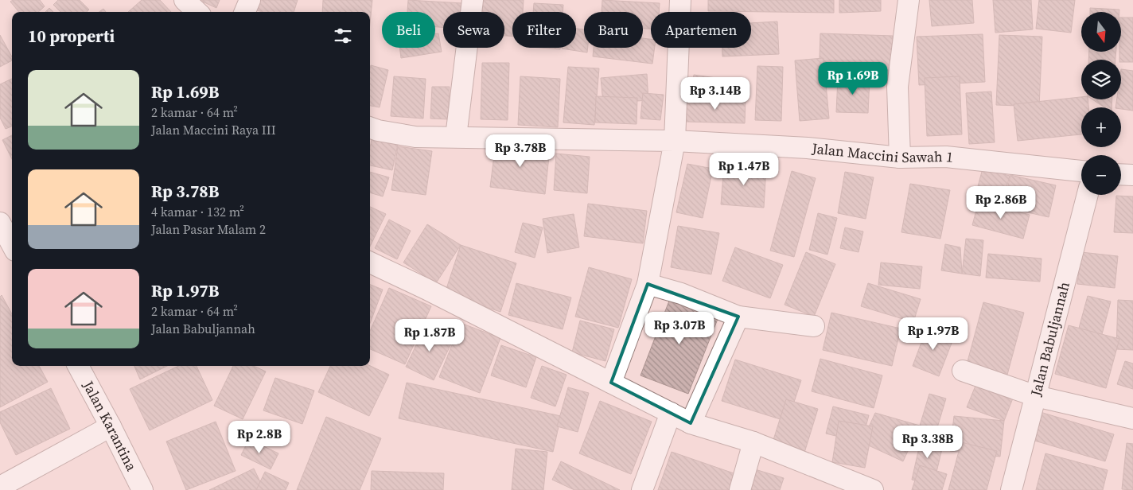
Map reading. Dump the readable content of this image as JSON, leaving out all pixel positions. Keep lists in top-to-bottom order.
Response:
{
  "streets": {
    "street": ["Jalan Maccini Sawah 1", "Jalan Babuljannah", "Jalan Karantina"]
  },
  "north": "bottom",
  "page": {
    "map_buttons": ["+", "−"],
    "chip": [
      "Beli",
      "Sewa",
      "Filter",
      "Baru",
      "Apartemen"
    ],
    "heading": "10 properti",
    "list": [
      {
        "name": "Rp 1.69B",
        "note": "2 kamar · 64 m² · Jalan Maccini Raya III"
      },
      {
        "name": "Rp 3.78B",
        "note": "4 kamar · 132 m² · Jalan Pasar Malam 2"
      },
      {
        "name": "Rp 1.97B",
        "note": "2 kamar · 64 m² · Jalan Babuljannah"
      }
    ],
    "price": [
      "Rp 1.69B",
      "Rp 3.14B",
      "Rp 3.78B",
      "Rp 1.47B",
      "Rp 2.86B",
      "Rp 3.07B",
      "Rp 1.97B",
      "Rp 1.87B",
      "Rp 2.8B",
      "Rp 3.38B"
    ]
  }
}
